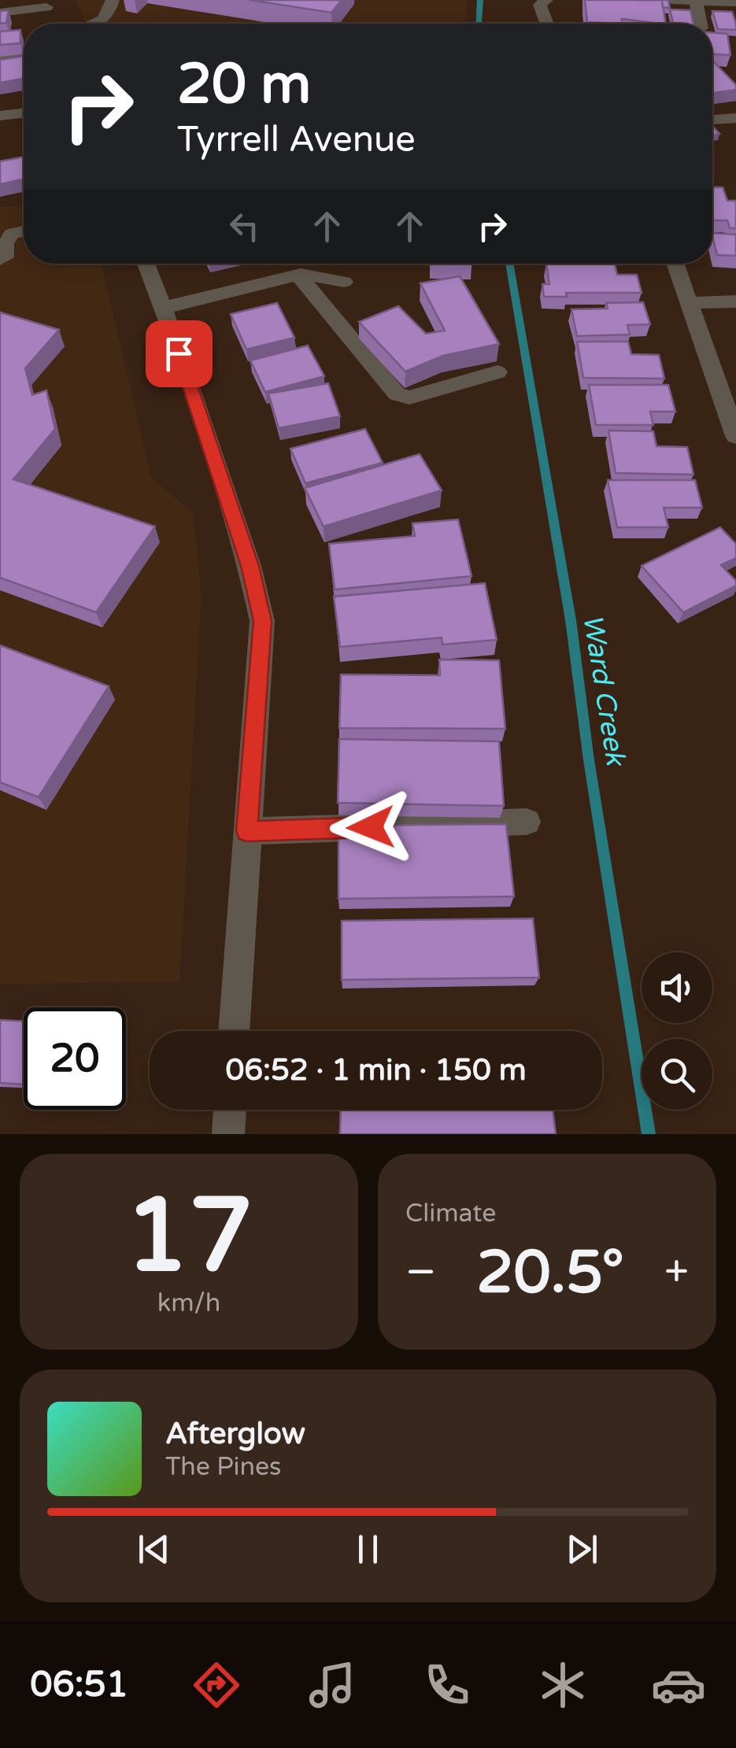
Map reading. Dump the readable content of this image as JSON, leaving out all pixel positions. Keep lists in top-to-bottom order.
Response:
{
  "water": ["Ward Creek"],
  "page": {
    "turn": ["20 m", "Tyrrell Avenue"],
    "limit": "20",
    "trip": "06:52 · 1 min · 150 m",
    "tile": [
      ["17", "km/h"],
      "Climate"
    ],
    "heat": ["−", "20.5°", "+"],
    "song": ["Afterglow", "The Pines"],
    "tabs": "06:51"
  }
}
